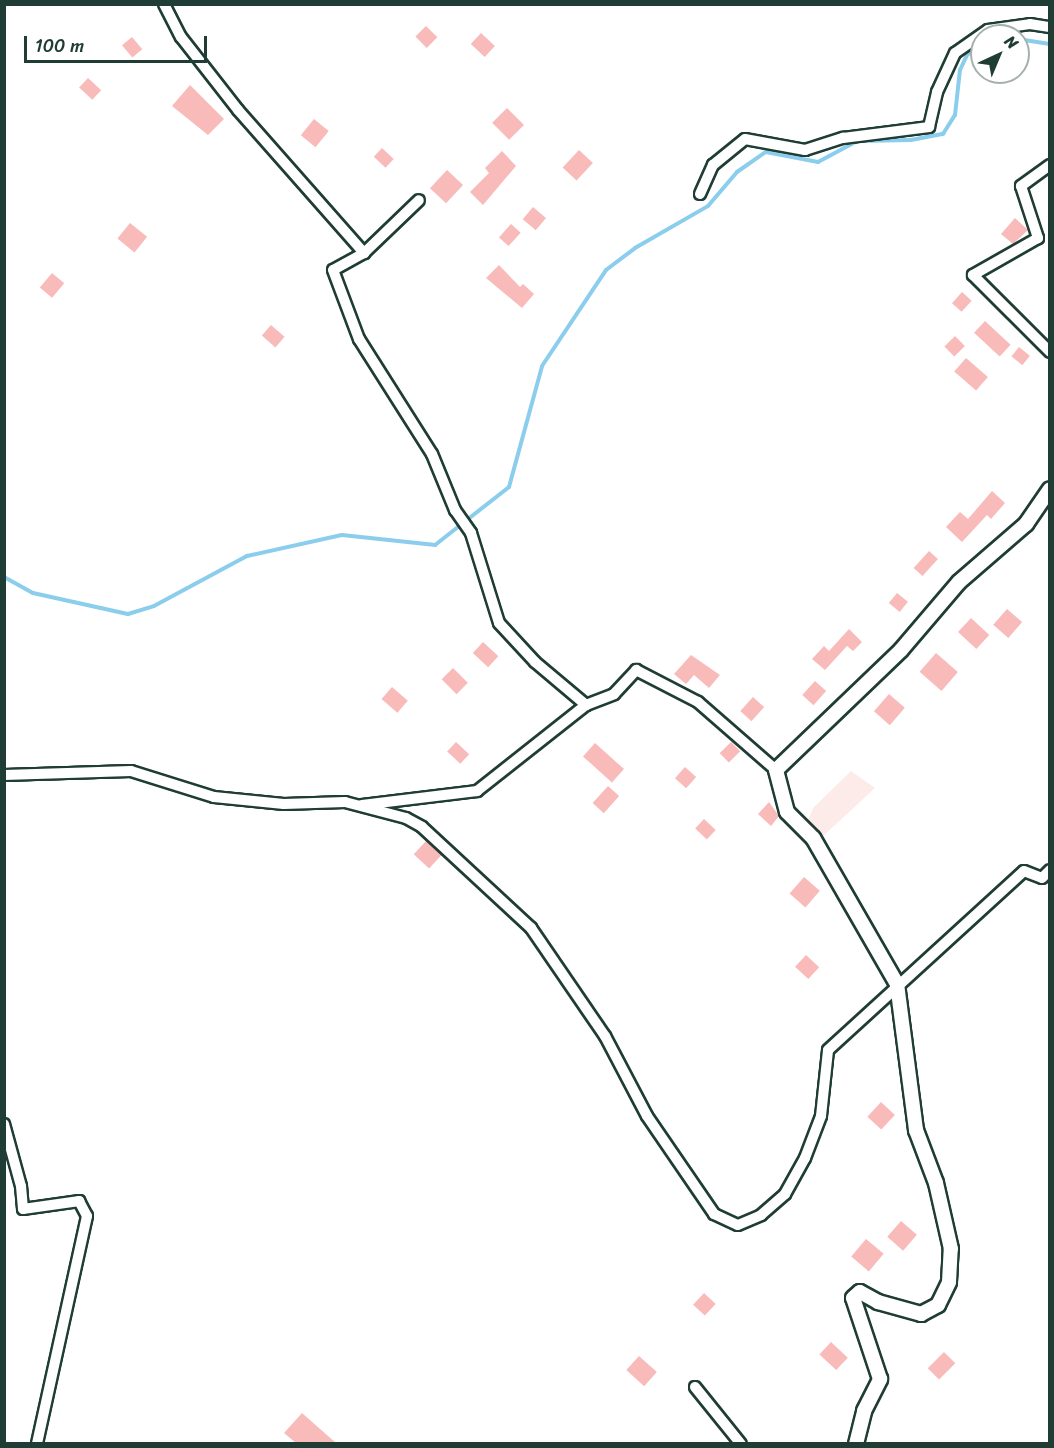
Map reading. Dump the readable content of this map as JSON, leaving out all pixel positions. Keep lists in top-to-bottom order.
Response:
{
  "scale_bar": "100 m",
  "north": "top right"
}
